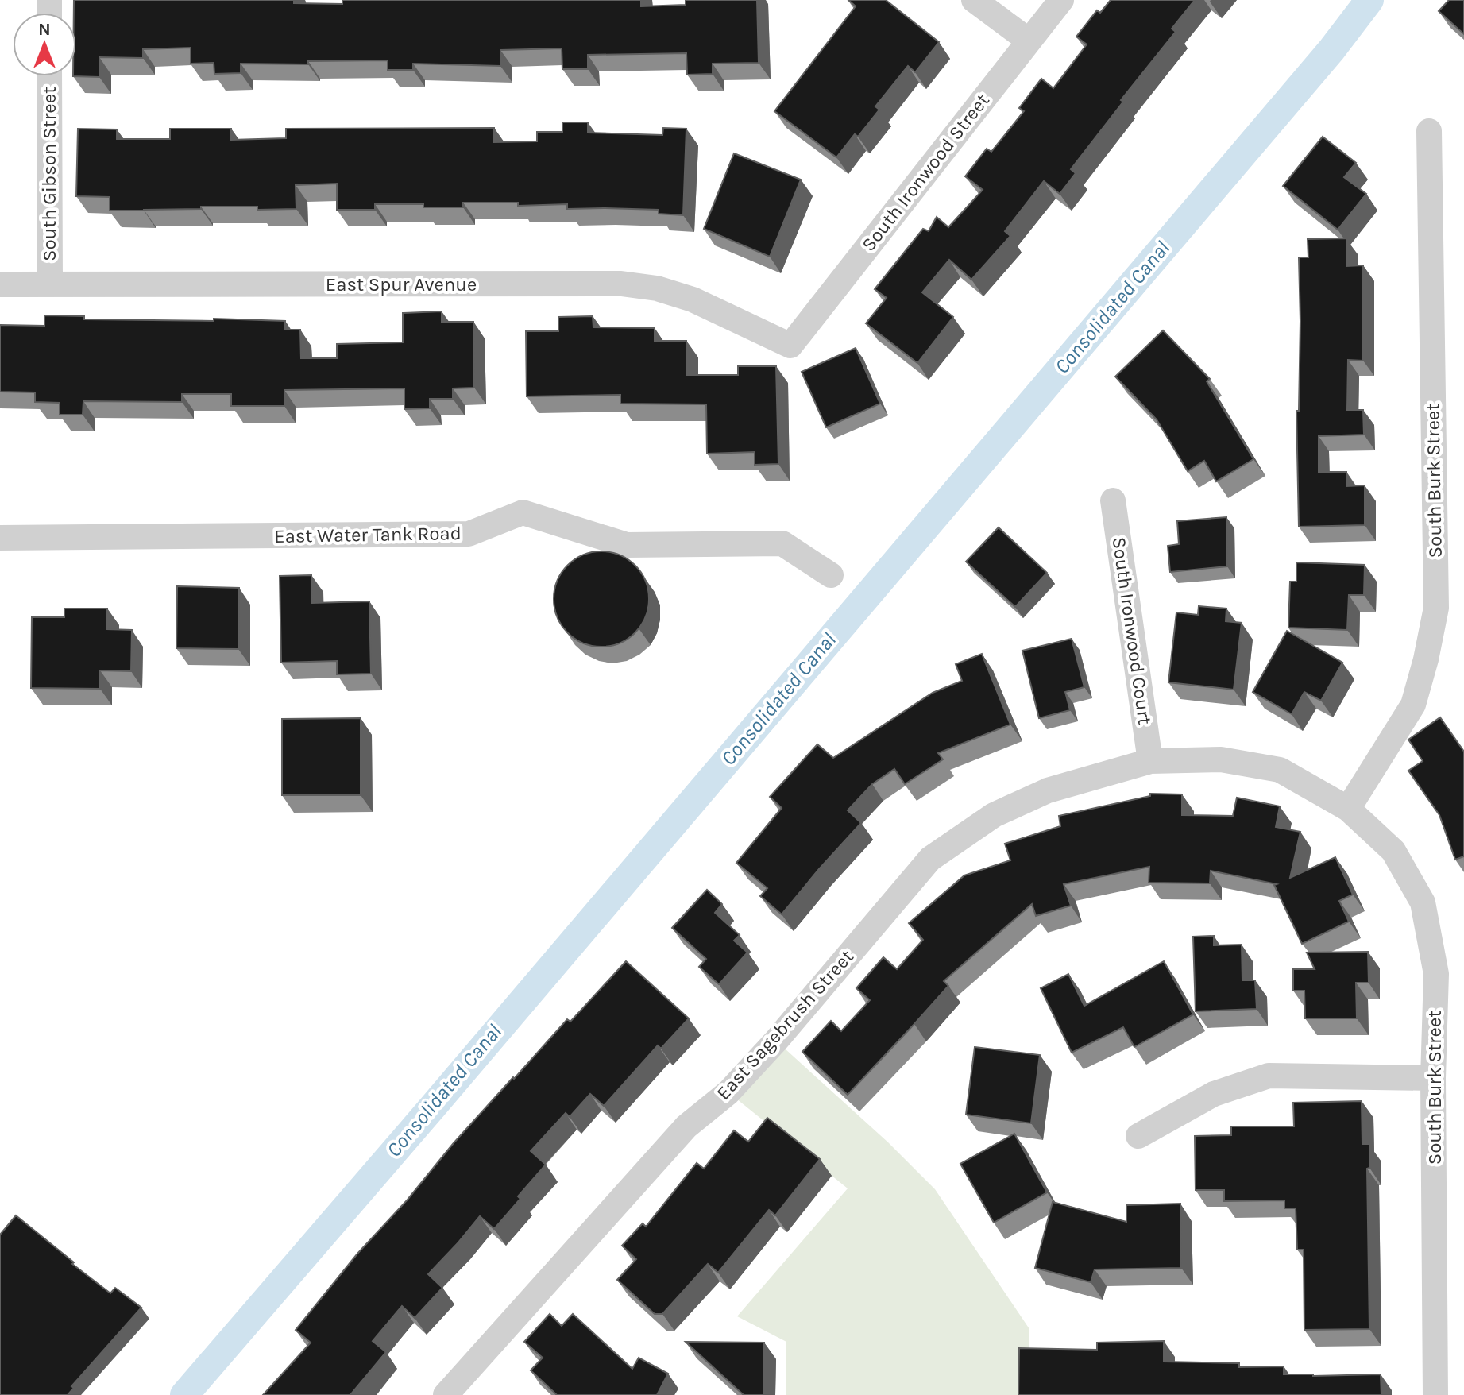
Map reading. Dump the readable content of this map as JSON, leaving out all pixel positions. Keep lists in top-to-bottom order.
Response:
{
  "streets": {
    "street": [
      "South Ironwood Street",
      "South Gibson Street",
      "East Spur Avenue",
      "South Burk Street",
      "East Water Tank Road",
      "South Ironwood Court",
      "East Sagebrush Street"
    ]
  },
  "crossings": [
    ["South Ironwood Street", "East Spur Avenue"],
    ["South Gibson Street", "East Spur Avenue"],
    ["South Burk Street", "South Ironwood Court"],
    ["South Burk Street", "East Sagebrush Street"],
    ["South Ironwood Court", "East Sagebrush Street"]
  ],
  "water": ["Consolidated Canal"],
  "north": "top"
}
